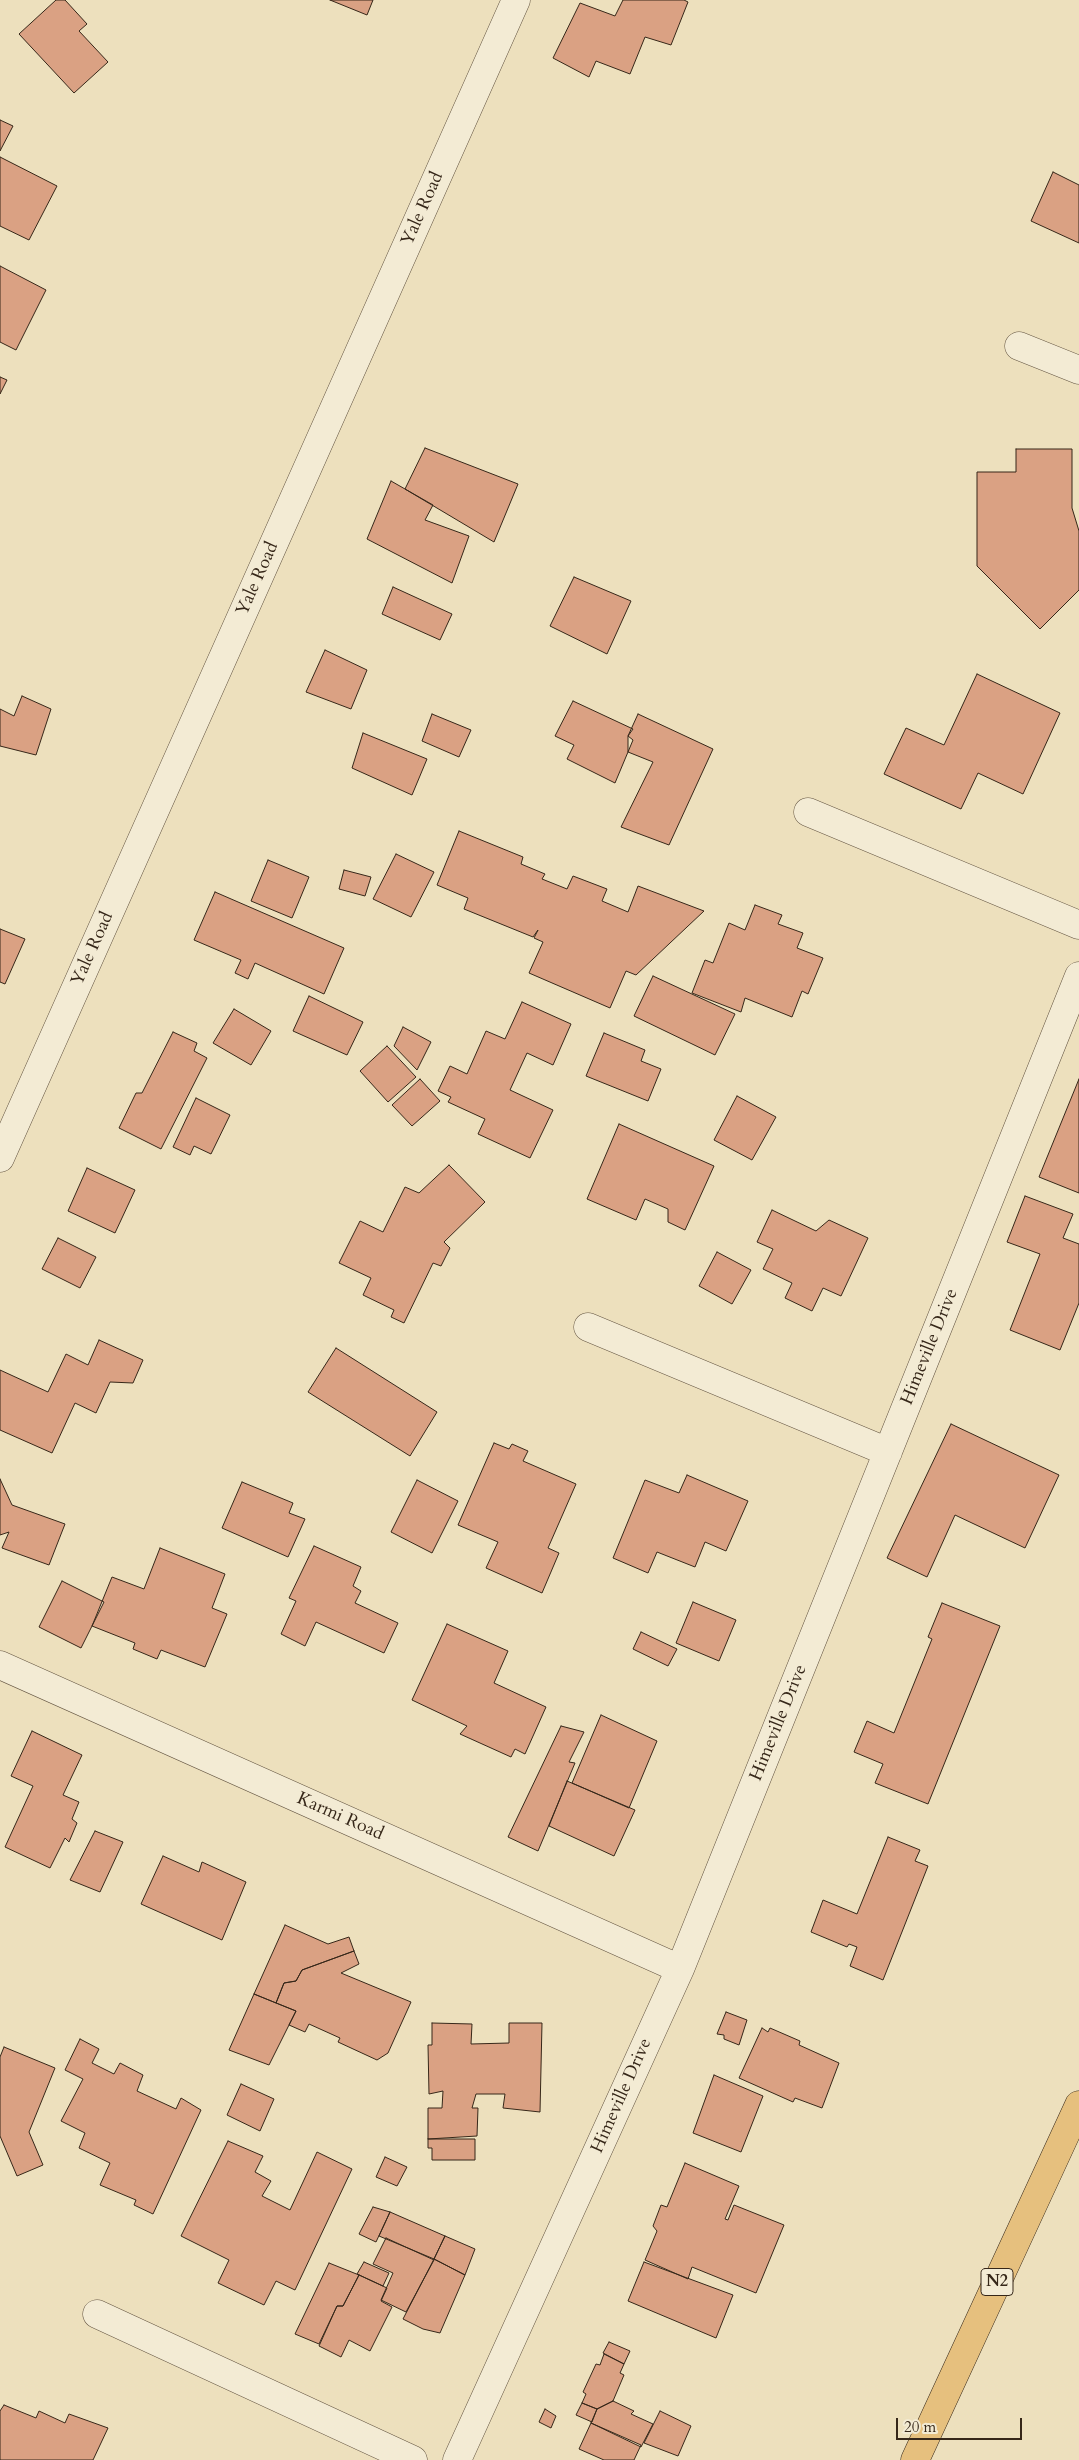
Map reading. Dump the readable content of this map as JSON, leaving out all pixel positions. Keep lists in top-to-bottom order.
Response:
{
  "streets": {
    "highway": ["N2"],
    "street": ["Yale Road", "Himeville Drive", "Karmi Road"]
  },
  "crossings": [
    ["Himeville Drive", "Karmi Road"]
  ],
  "scale_bar": "20 m"
}
